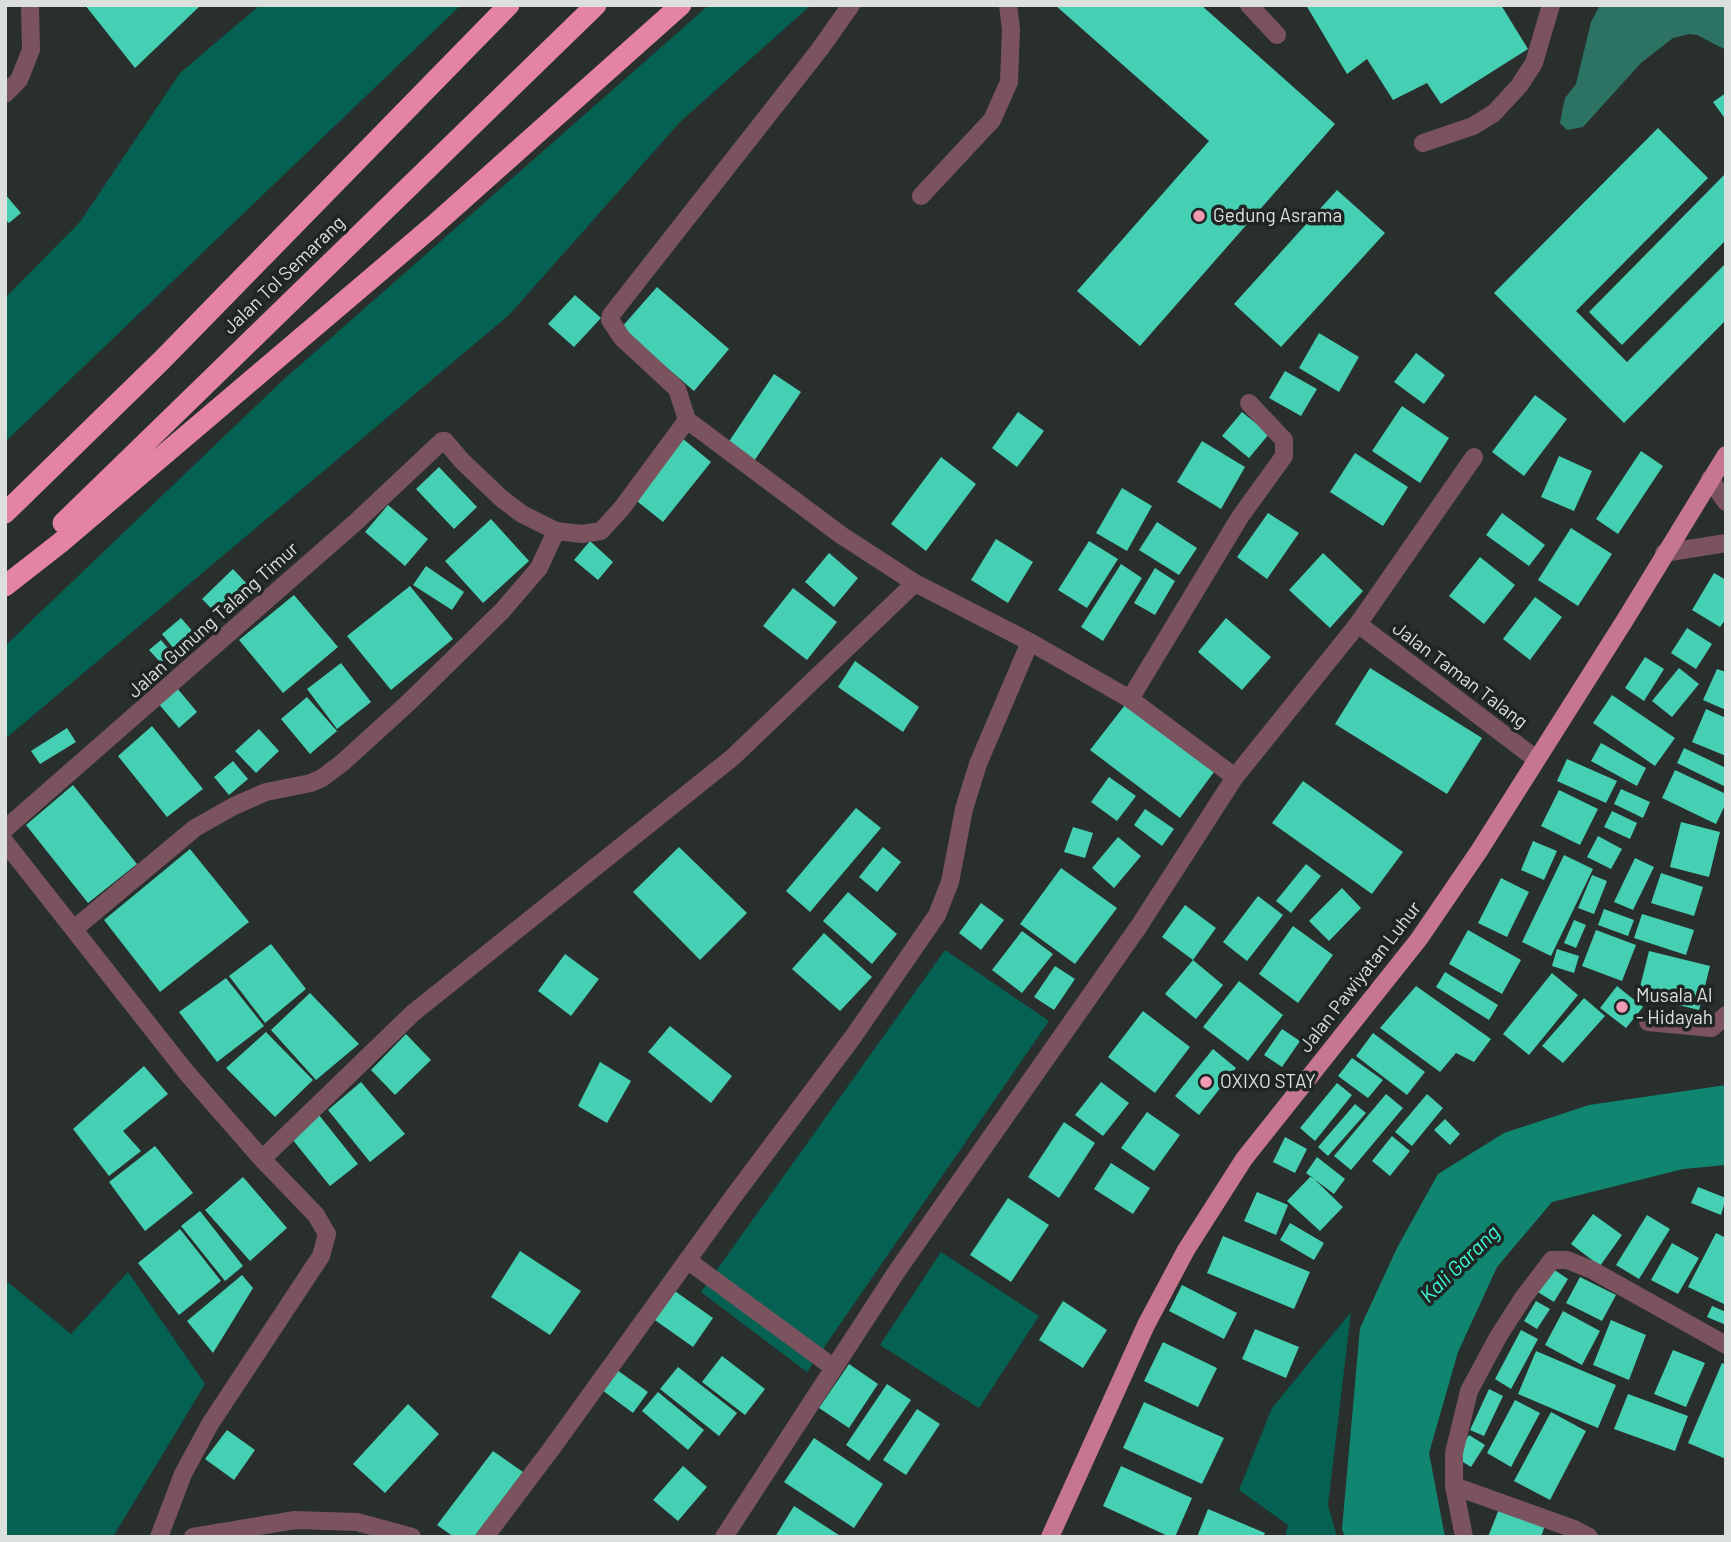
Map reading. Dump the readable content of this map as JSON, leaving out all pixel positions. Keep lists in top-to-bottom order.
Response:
{
  "streets": {
    "highway": ["Jalan Tol Semarang"],
    "main road": ["Jalan Pawiyatan Luhur"],
    "street": ["Jalan Gunung Talang Timur", "Jalan Taman Talang"]
  },
  "crossings": [
    ["Jalan Taman Talang", "Jalan Pawiyatan Luhur"]
  ],
  "water": ["Kali Garang"],
  "places": ["Gedung Asrama", "Musala Al - Hidayah", "OXIXO STAY"]
}
